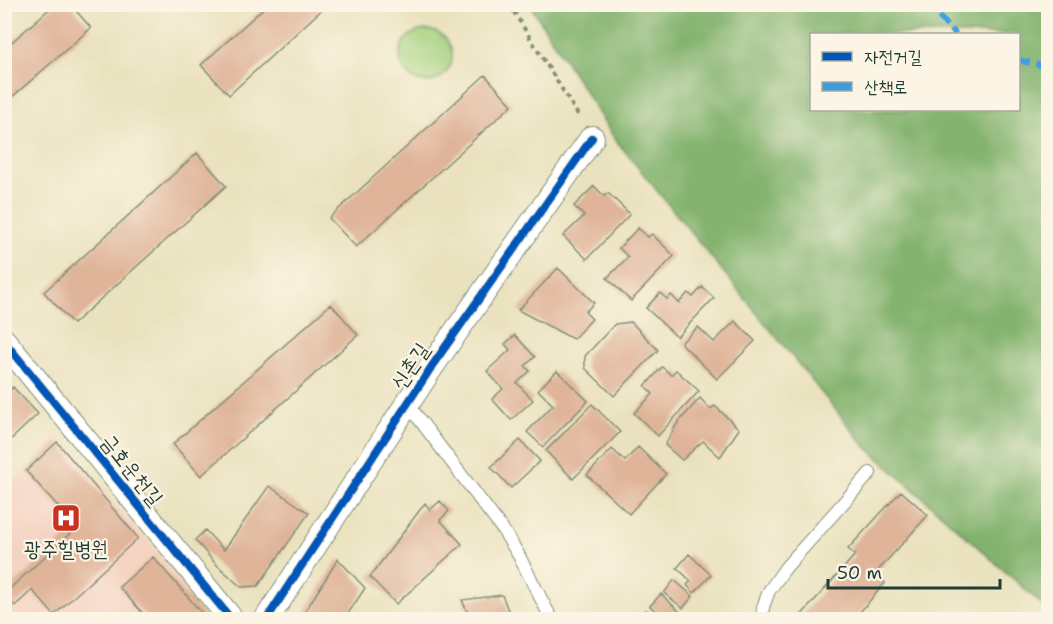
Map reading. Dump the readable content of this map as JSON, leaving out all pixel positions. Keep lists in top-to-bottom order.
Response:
{
  "streets": {
    "street": ["신촌길", "금호운천길"]
  },
  "places": {
    "hospital": ["광주힐병원"]
  },
  "legend": ["자전거길", "산책로"],
  "scale_bar": "50 m"
}
